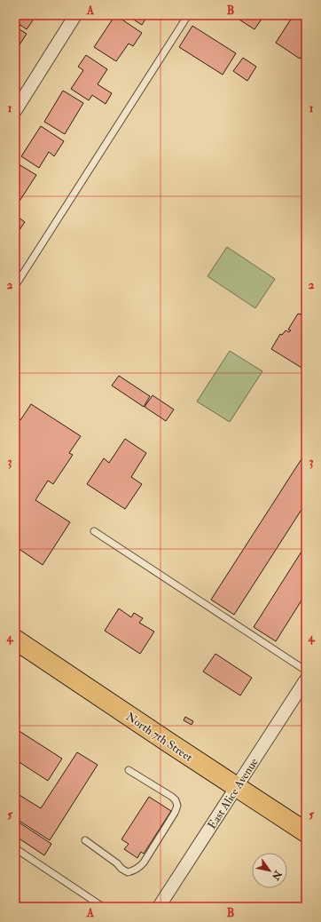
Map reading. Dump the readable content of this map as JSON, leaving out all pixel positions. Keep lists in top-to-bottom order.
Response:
{
  "streets": {
    "main road": ["North 7th Street"],
    "street": ["East Alice Avenue"]
  },
  "crossings": [
    ["North 7th Street", "East Alice Avenue"]
  ],
  "north": "bottom right",
  "grid": {
    "columns": ["A", "B"],
    "rows": [
      "1",
      "2",
      "3",
      "4",
      "5"
    ]
  }
}
